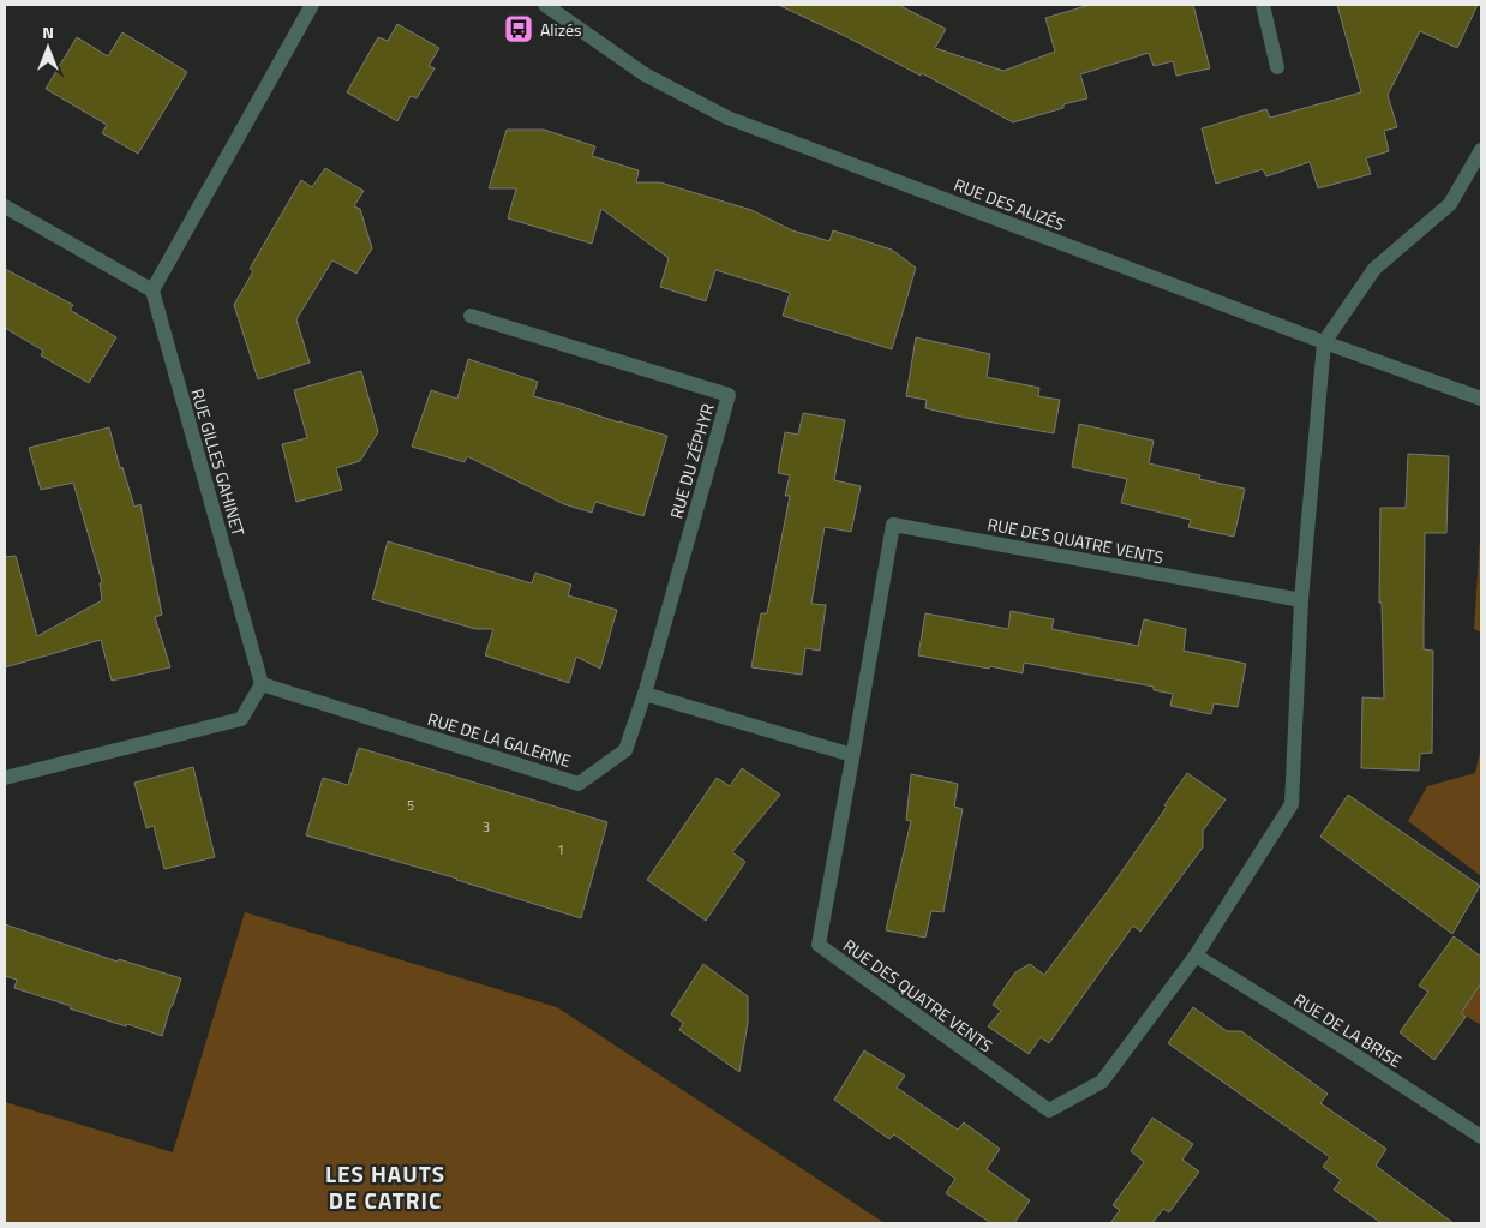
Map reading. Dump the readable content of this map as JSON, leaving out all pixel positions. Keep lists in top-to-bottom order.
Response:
{
  "streets": {
    "street": [
      "RUE DES ALIZÉS",
      "RUE DU ZÉPHYR",
      "RUE GILLES GAHINET",
      "RUE DES QUATRE VENTS",
      "RUE DE LA GALERNE",
      "RUE DE LA BRISE"
    ]
  },
  "crossings": [
    ["RUE DES ALIZÉS", "RUE DES QUATRE VENTS"],
    ["RUE DU ZÉPHYR", "RUE DE LA GALERNE"],
    ["RUE GILLES GAHINET", "RUE DE LA GALERNE"],
    ["RUE DES QUATRE VENTS", "RUE DE LA BRISE"]
  ],
  "districts": ["LES HAUTS DE CATRIC"],
  "places": {
    "bus stop": ["Alizés"]
  },
  "house_numbers": ["5", "3", "1"],
  "north": "top"
}
